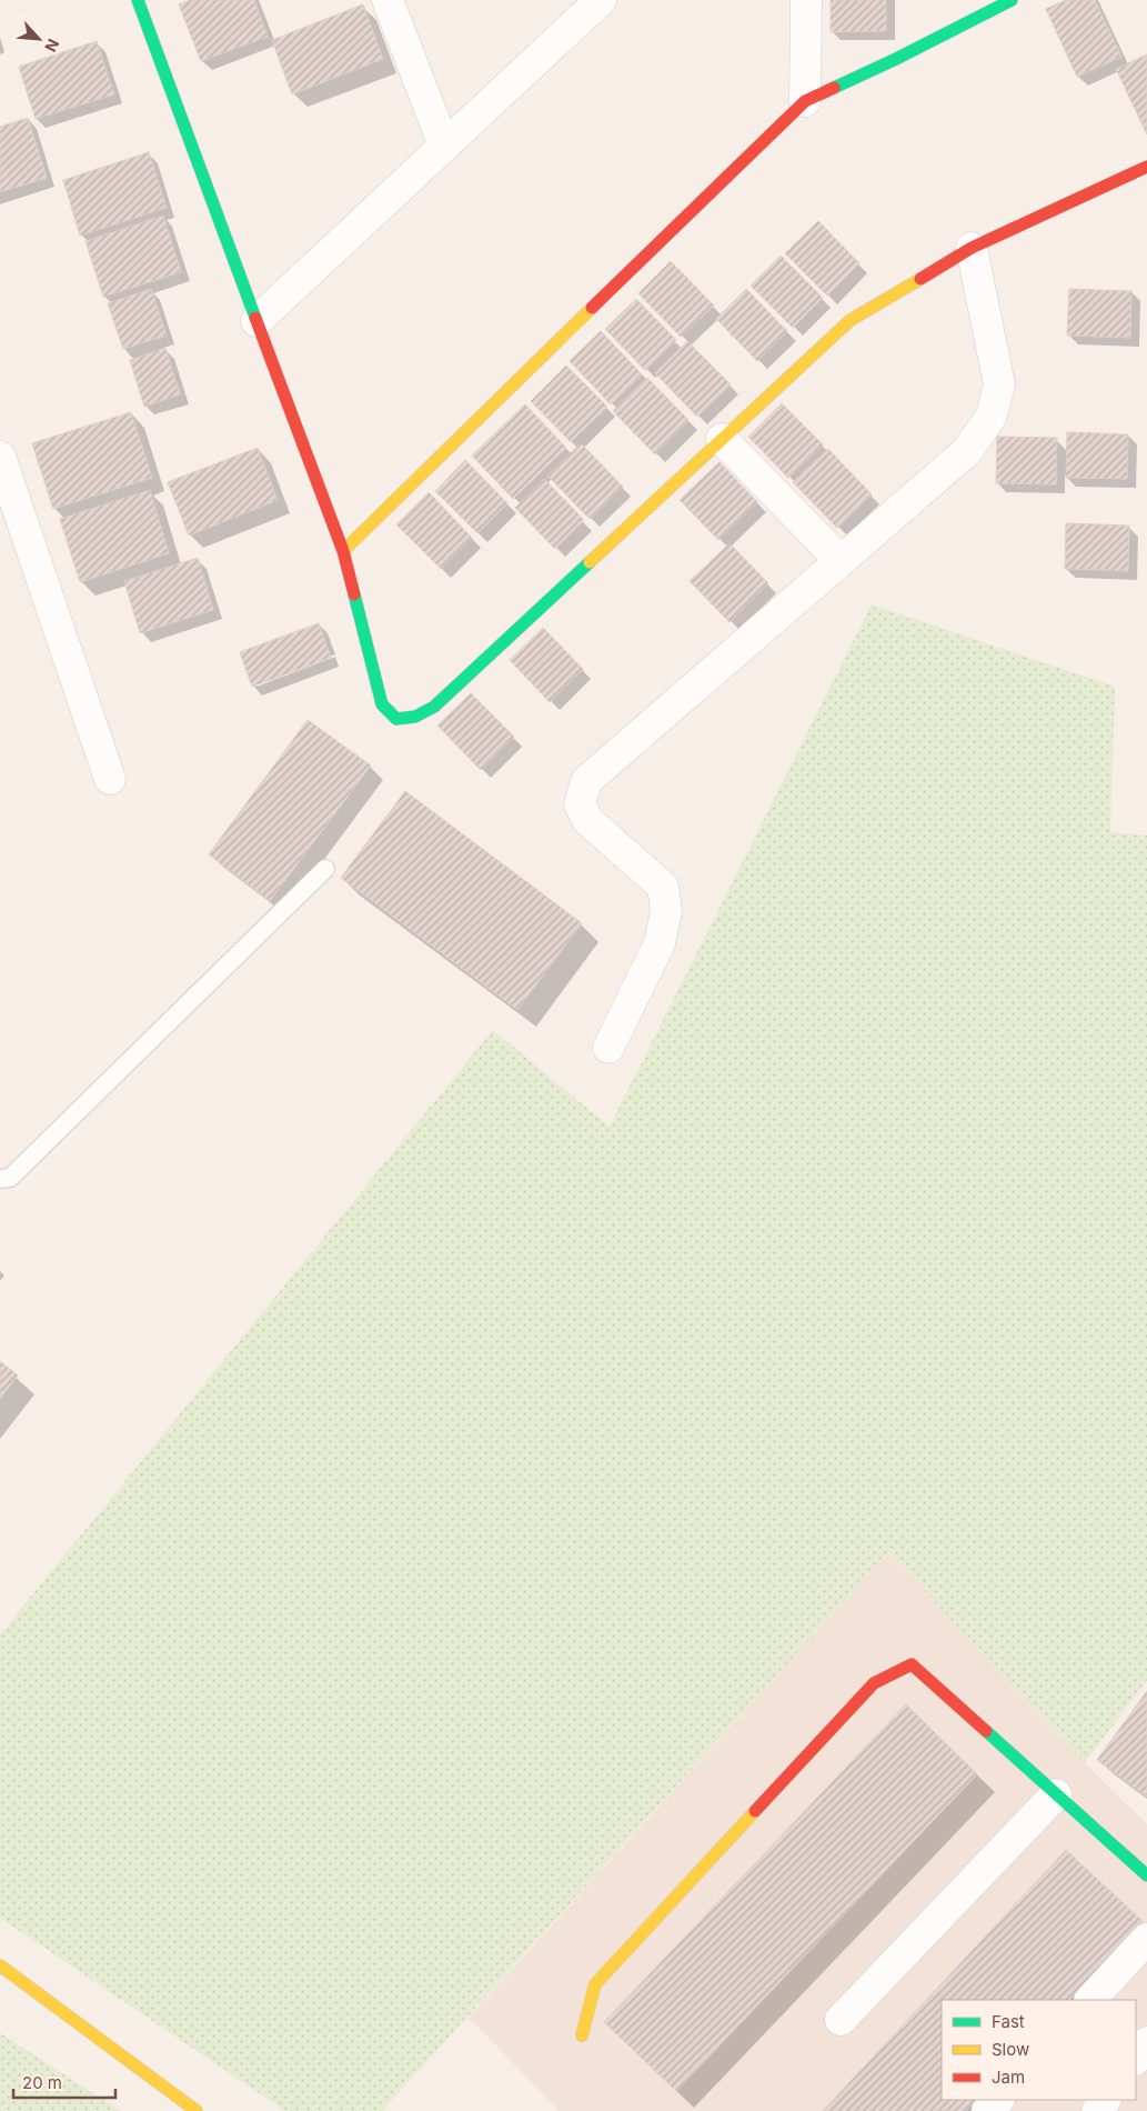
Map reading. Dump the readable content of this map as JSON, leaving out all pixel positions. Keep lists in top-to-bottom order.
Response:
{
  "legend": ["Fast", "Slow", "Jam"],
  "scale_bar": "20 m",
  "north": "bottom right"
}
